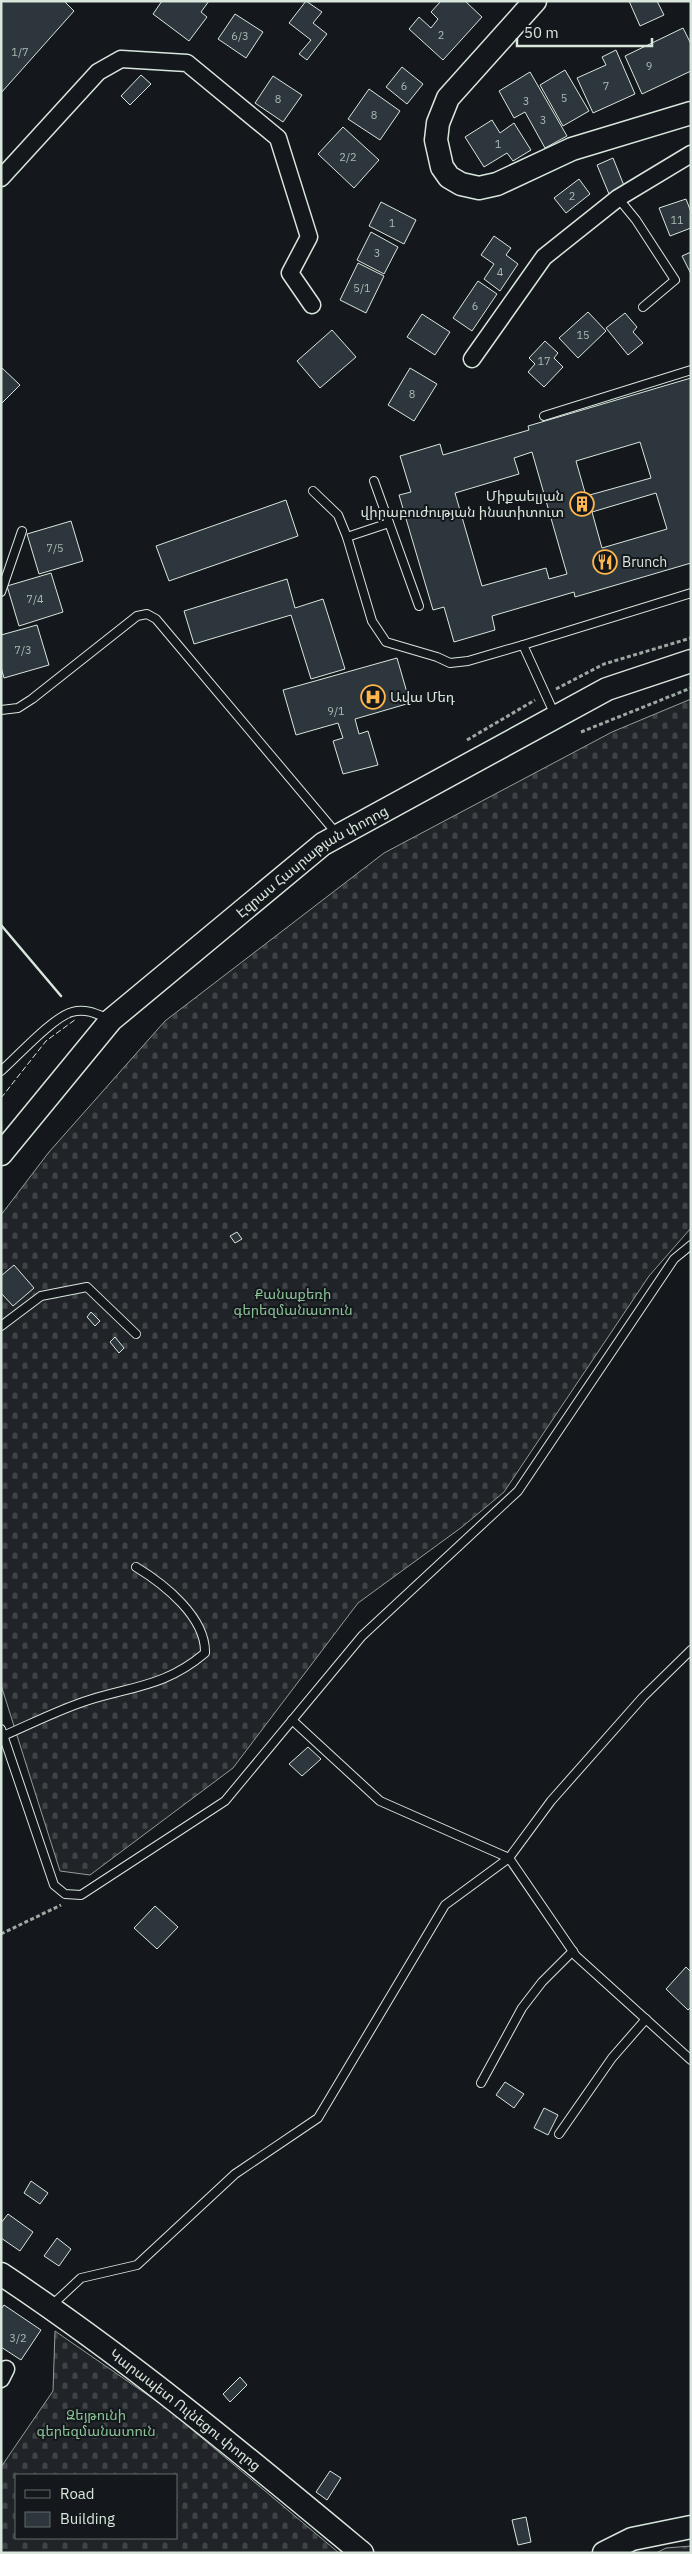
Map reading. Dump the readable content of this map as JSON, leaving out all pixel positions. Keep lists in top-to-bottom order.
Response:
{
  "streets": {
    "street": ["Էզրաս Հասրաթյան փողոց", "Կարապետ Ուլնեցու փողոց"]
  },
  "parks": ["Քանաքեռի գերեզմանատուն", "Զեյթունի գերեզմանատուն"],
  "places": {
    "building": ["Միքաելյան վիրաբուժության ինստիտուտ"],
    "restaurant": ["Brunch"],
    "hospital": ["Ավա Մեդ"]
  },
  "house_numbers": [
    "2",
    "6/3",
    "1/7",
    "9",
    "6",
    "7",
    "5",
    "8",
    "3",
    "8",
    "3",
    "1",
    "2/2",
    "2",
    "11",
    "1",
    "3",
    "4",
    "5/1",
    "6",
    "15",
    "17",
    "8",
    "7/5",
    "7/4",
    "7/3",
    "9/1",
    "3/2"
  ],
  "legend": ["Road", "Building"],
  "scale_bar": "50 m"
}
